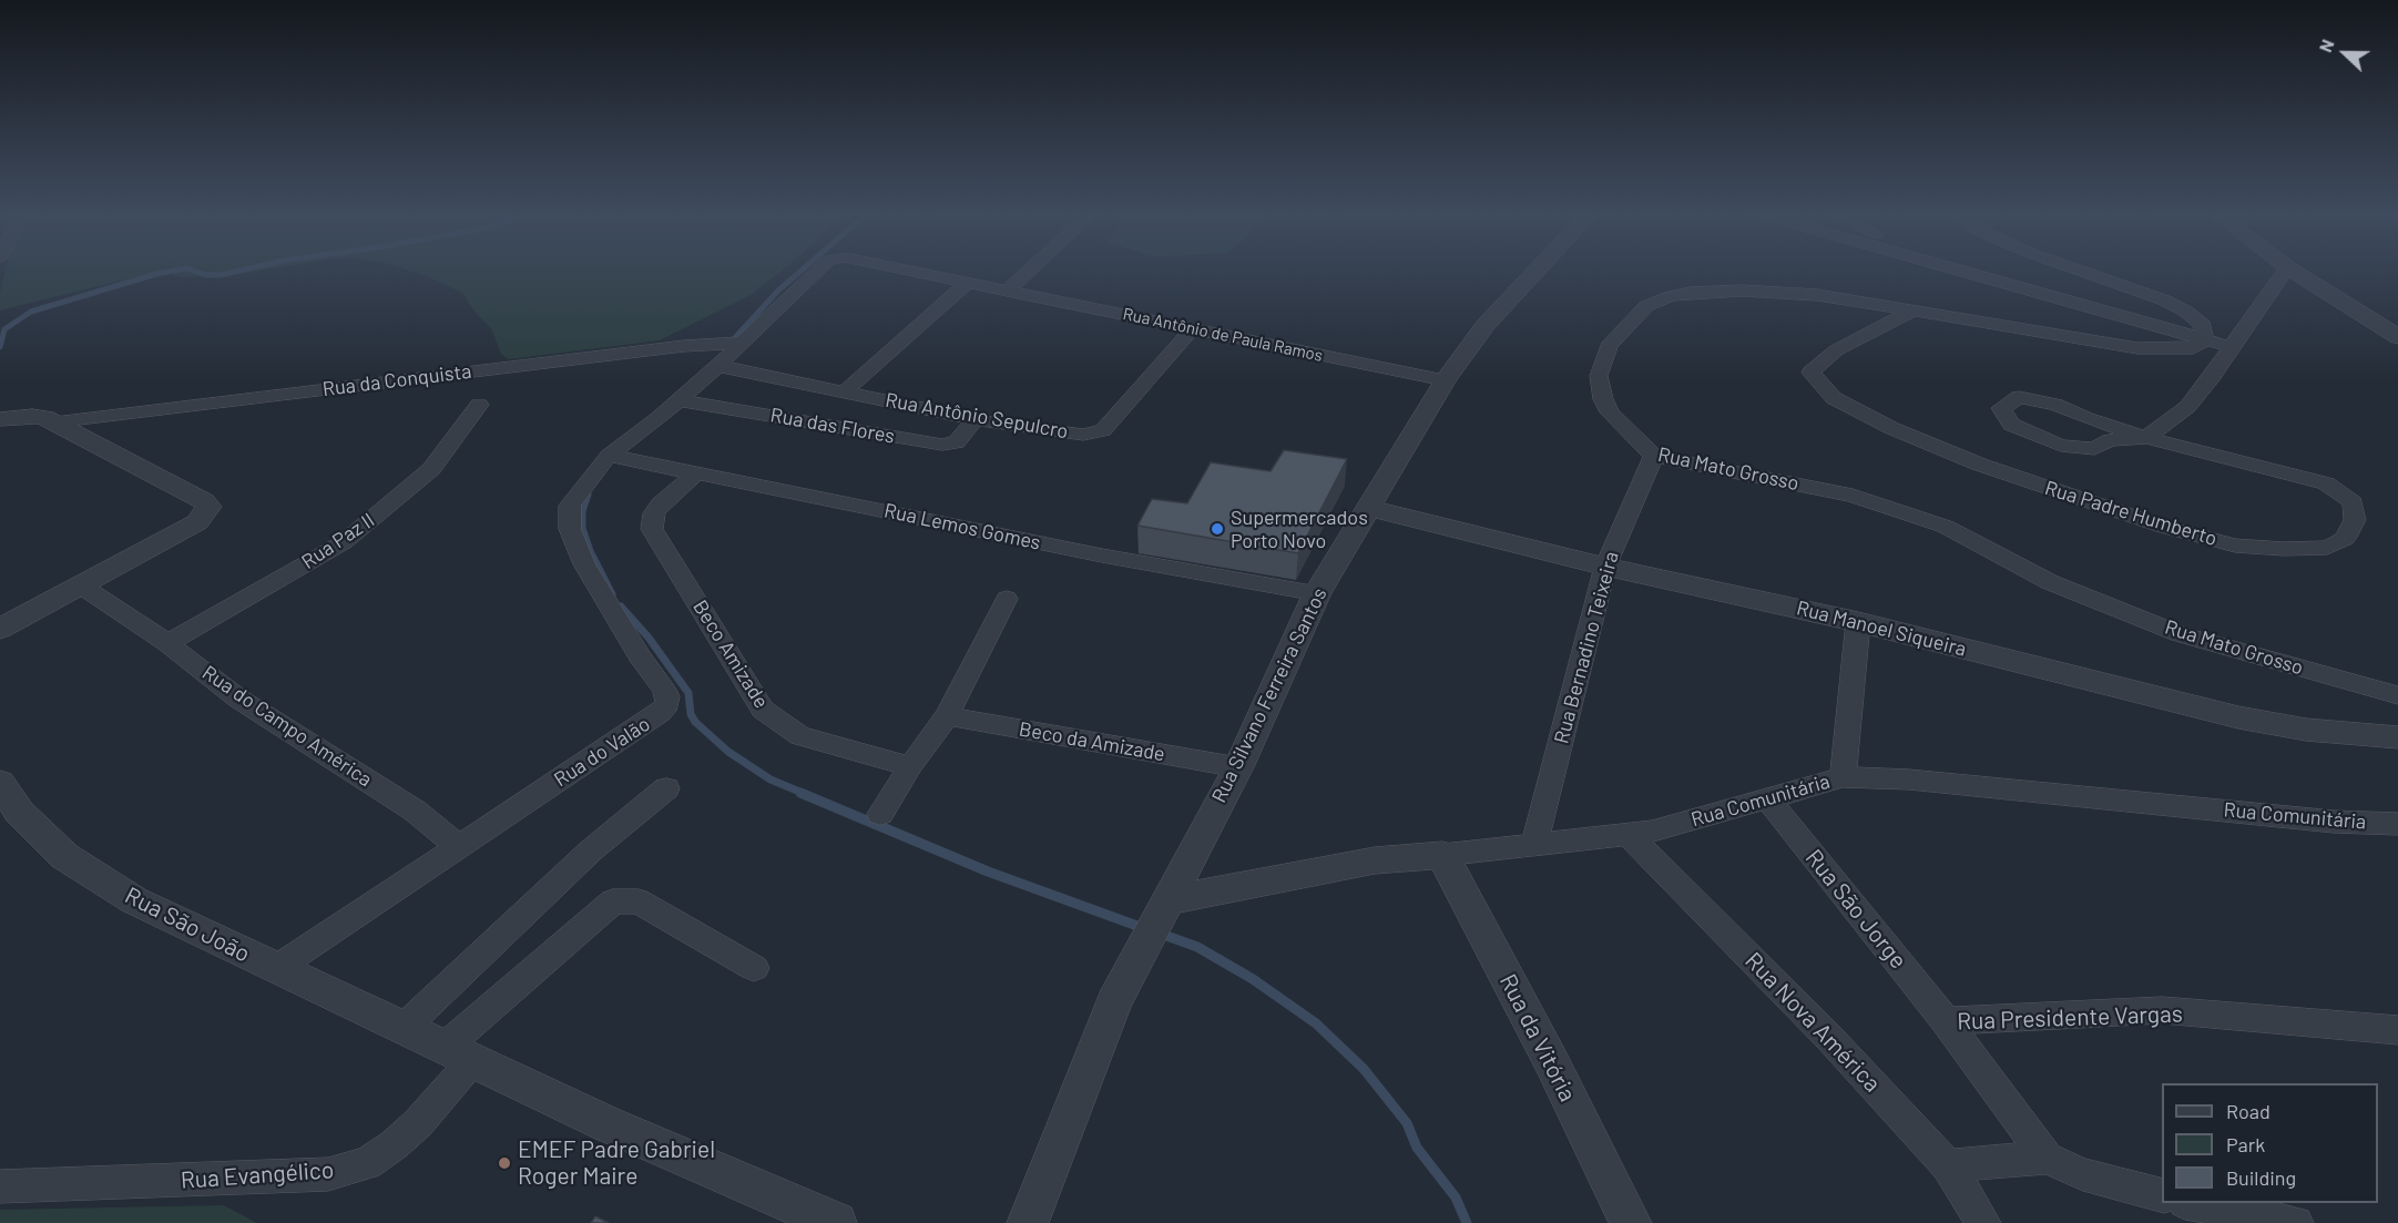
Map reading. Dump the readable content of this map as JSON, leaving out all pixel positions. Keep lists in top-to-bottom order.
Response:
{
  "streets": {
    "street": [
      "Rua Antônio de Paula Ramos",
      "Rua da Conquista",
      "Rua Antônio Sepulcro",
      "Rua das Flores",
      "Rua Mato Grosso",
      "Rua Padre Humberto",
      "Rua Lemos Gomes",
      "Rua Paz II",
      "Rua Manoel Siqueira",
      "Rua Bernadino Teixeira",
      "Beco Amizade",
      "Rua Silvano Ferreira Santos",
      "Rua do Campo América",
      "Beco da Amizade",
      "Rua do Valão",
      "Rua Comunitária",
      "Rua São Jorge",
      "Rua São João",
      "Rua Presidente Vargas",
      "Rua Nova América",
      "Rua da Vitória",
      "Rua Evangélico"
    ]
  },
  "crossings": [
    ["Rua Antônio de Paula Ramos", "Rua Antônio Sepulcro"],
    ["Rua Antônio de Paula Ramos", "Rua Silvano Ferreira Santos"],
    ["Rua da Conquista", "Rua do Valão"],
    ["Rua Antônio Sepulcro", "Rua das Flores"],
    ["Rua Antônio Sepulcro", "Rua do Valão"],
    ["Rua das Flores", "Rua do Valão"],
    ["Rua Mato Grosso", "Rua Padre Humberto"],
    ["Rua Mato Grosso", "Rua Bernadino Teixeira"],
    ["Rua Lemos Gomes", "Beco Amizade"],
    ["Rua Lemos Gomes", "Rua Silvano Ferreira Santos"],
    ["Rua Lemos Gomes", "Rua do Valão"],
    ["Rua Paz II", "Rua do Campo América"],
    ["Rua Manoel Siqueira", "Rua Bernadino Teixeira"],
    ["Rua Manoel Siqueira", "Rua Silvano Ferreira Santos"],
    ["Rua Bernadino Teixeira", "Rua Comunitária"],
    ["Rua Silvano Ferreira Santos", "Beco da Amizade"],
    ["Rua Silvano Ferreira Santos", "Rua Comunitária"],
    ["Rua do Campo América", "Rua do Valão"],
    ["Rua do Valão", "Rua São João"],
    ["Rua Comunitária", "Rua São Jorge"],
    ["Rua Comunitária", "Rua Nova América"],
    ["Rua Comunitária", "Rua da Vitória"],
    ["Rua São Jorge", "Rua Presidente Vargas"],
    ["Rua São João", "Rua Evangélico"]
  ],
  "places": ["Supermercados Porto Novo", "EMEF Padre Gabriel Roger Maire"],
  "legend": ["Road", "Park", "Building"],
  "north": "left"
}
